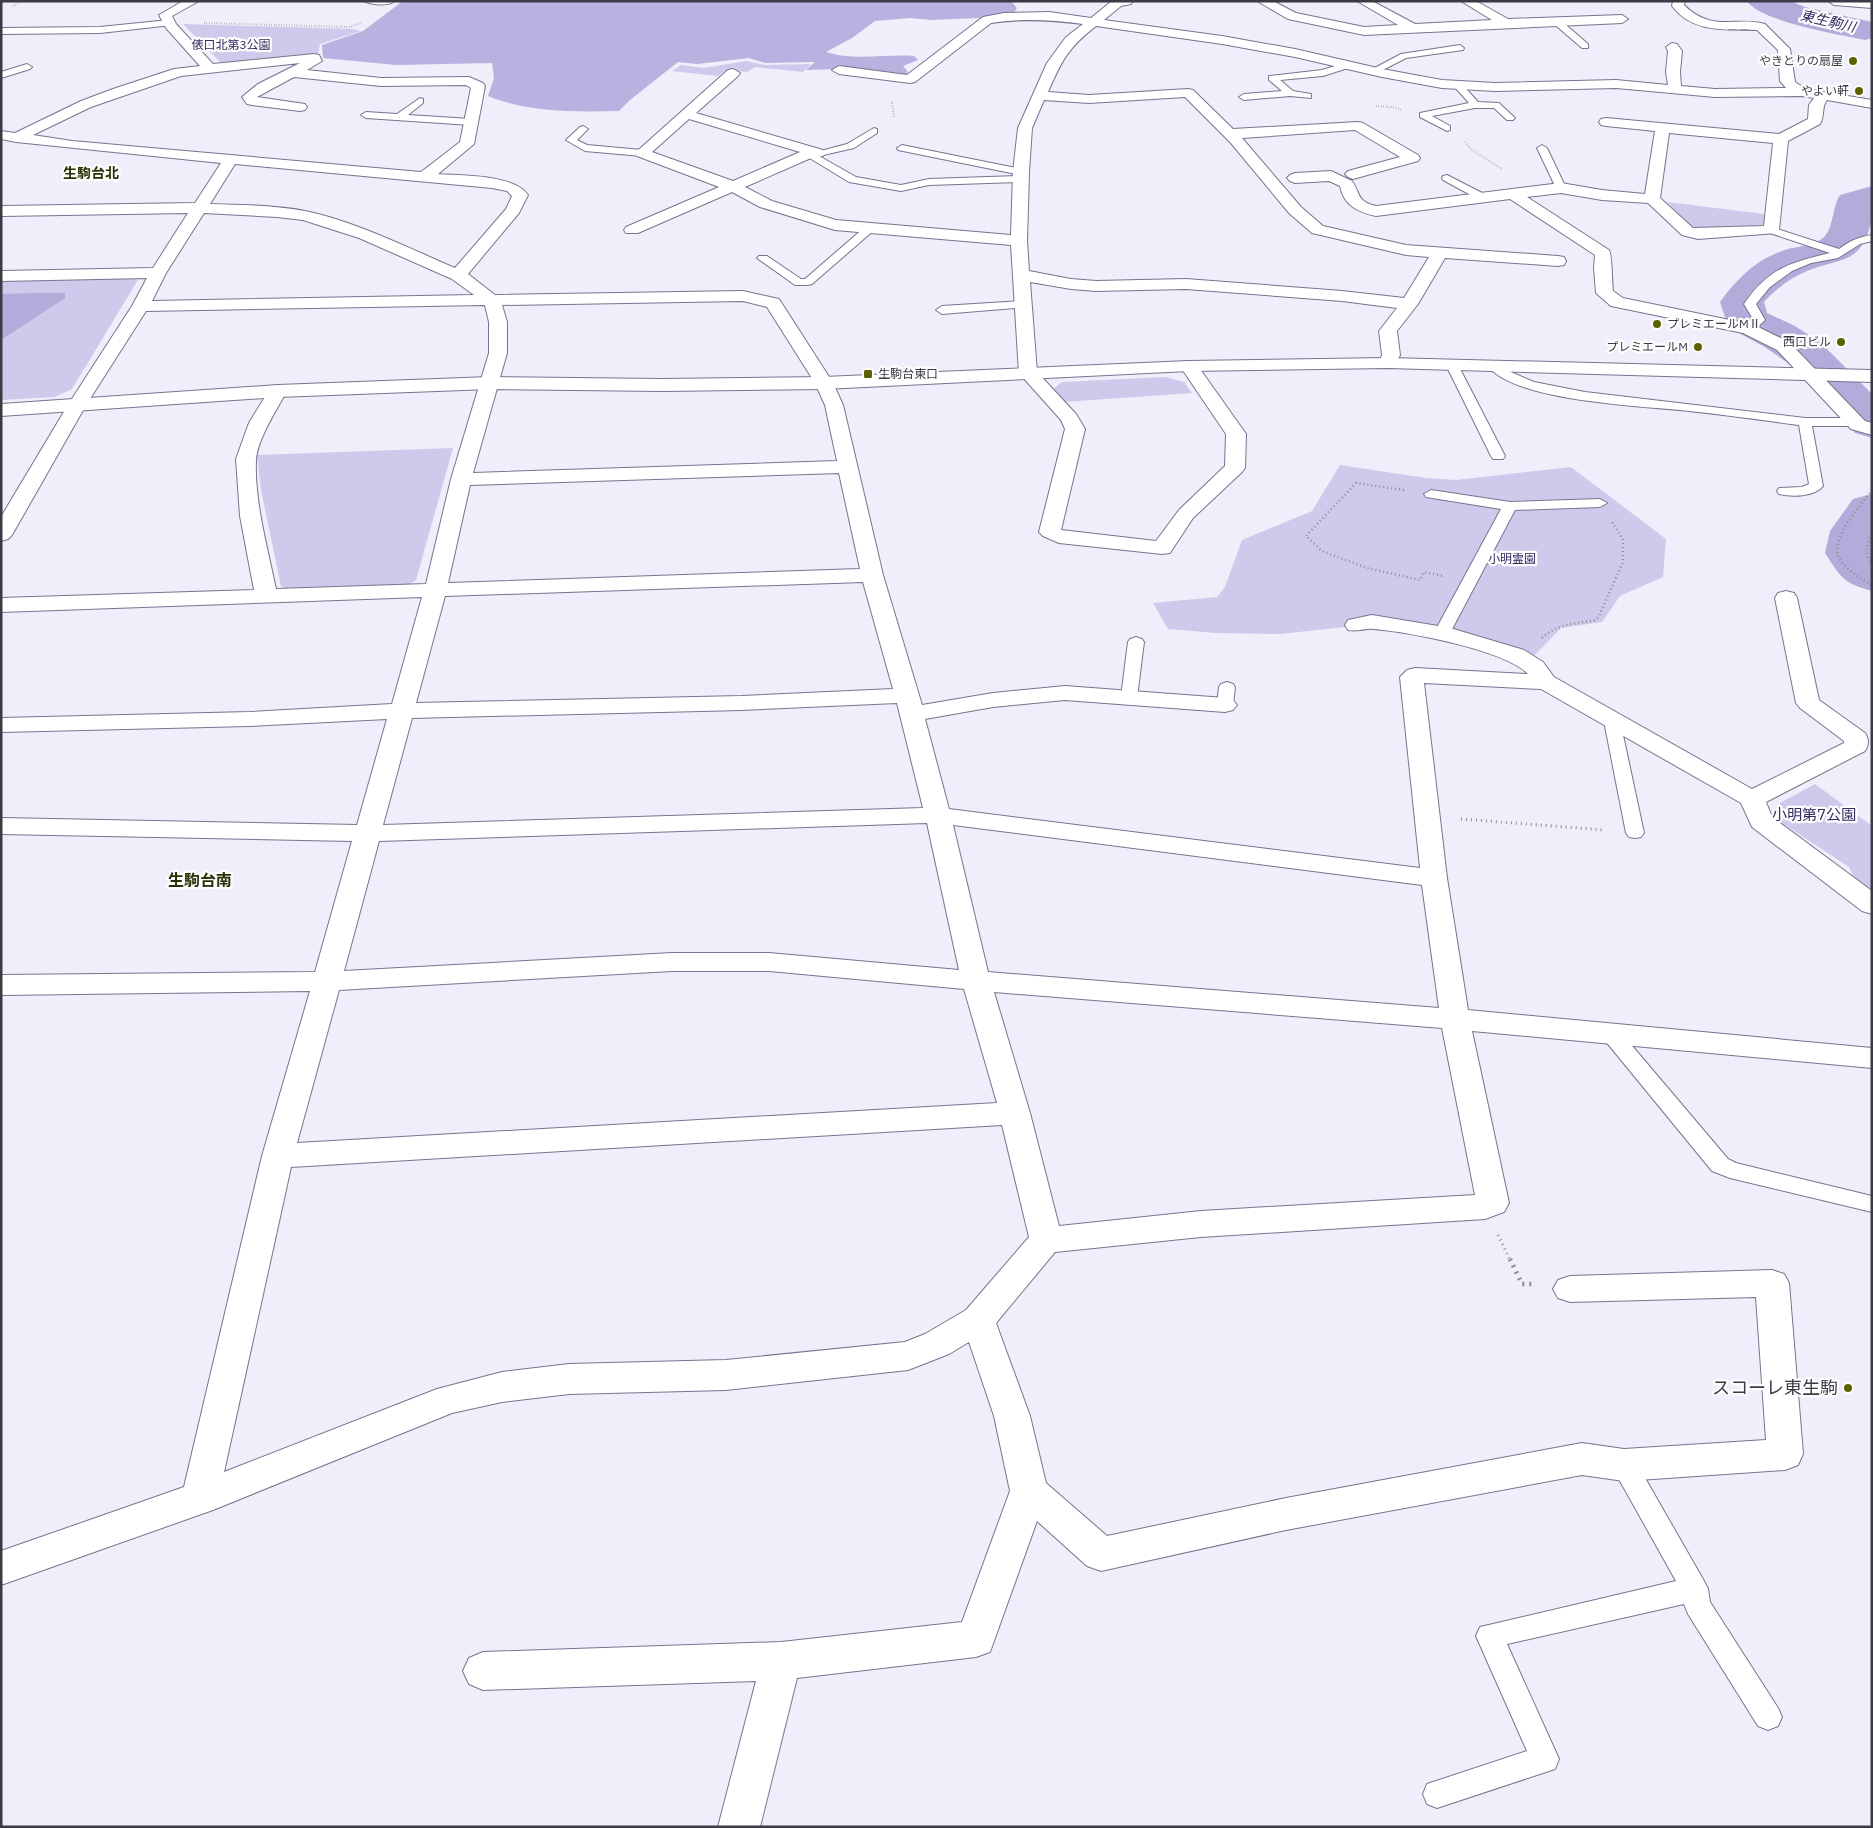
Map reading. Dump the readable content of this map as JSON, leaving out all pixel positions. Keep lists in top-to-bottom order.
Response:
{
  "districts": ["生駒台北", "生駒台南"],
  "water": ["東生駒川"],
  "parks": ["俵口北第3公園", "小明霊園", "小明第7公園"],
  "places": {
    "other": [
      "やきとりの扇屋",
      "やよい軒",
      "プレミエールMⅡ",
      "西口ビル",
      "プレミエールM",
      "スコーレ東生駒"
    ],
    "transit": ["生駒台東口"]
  }
}
